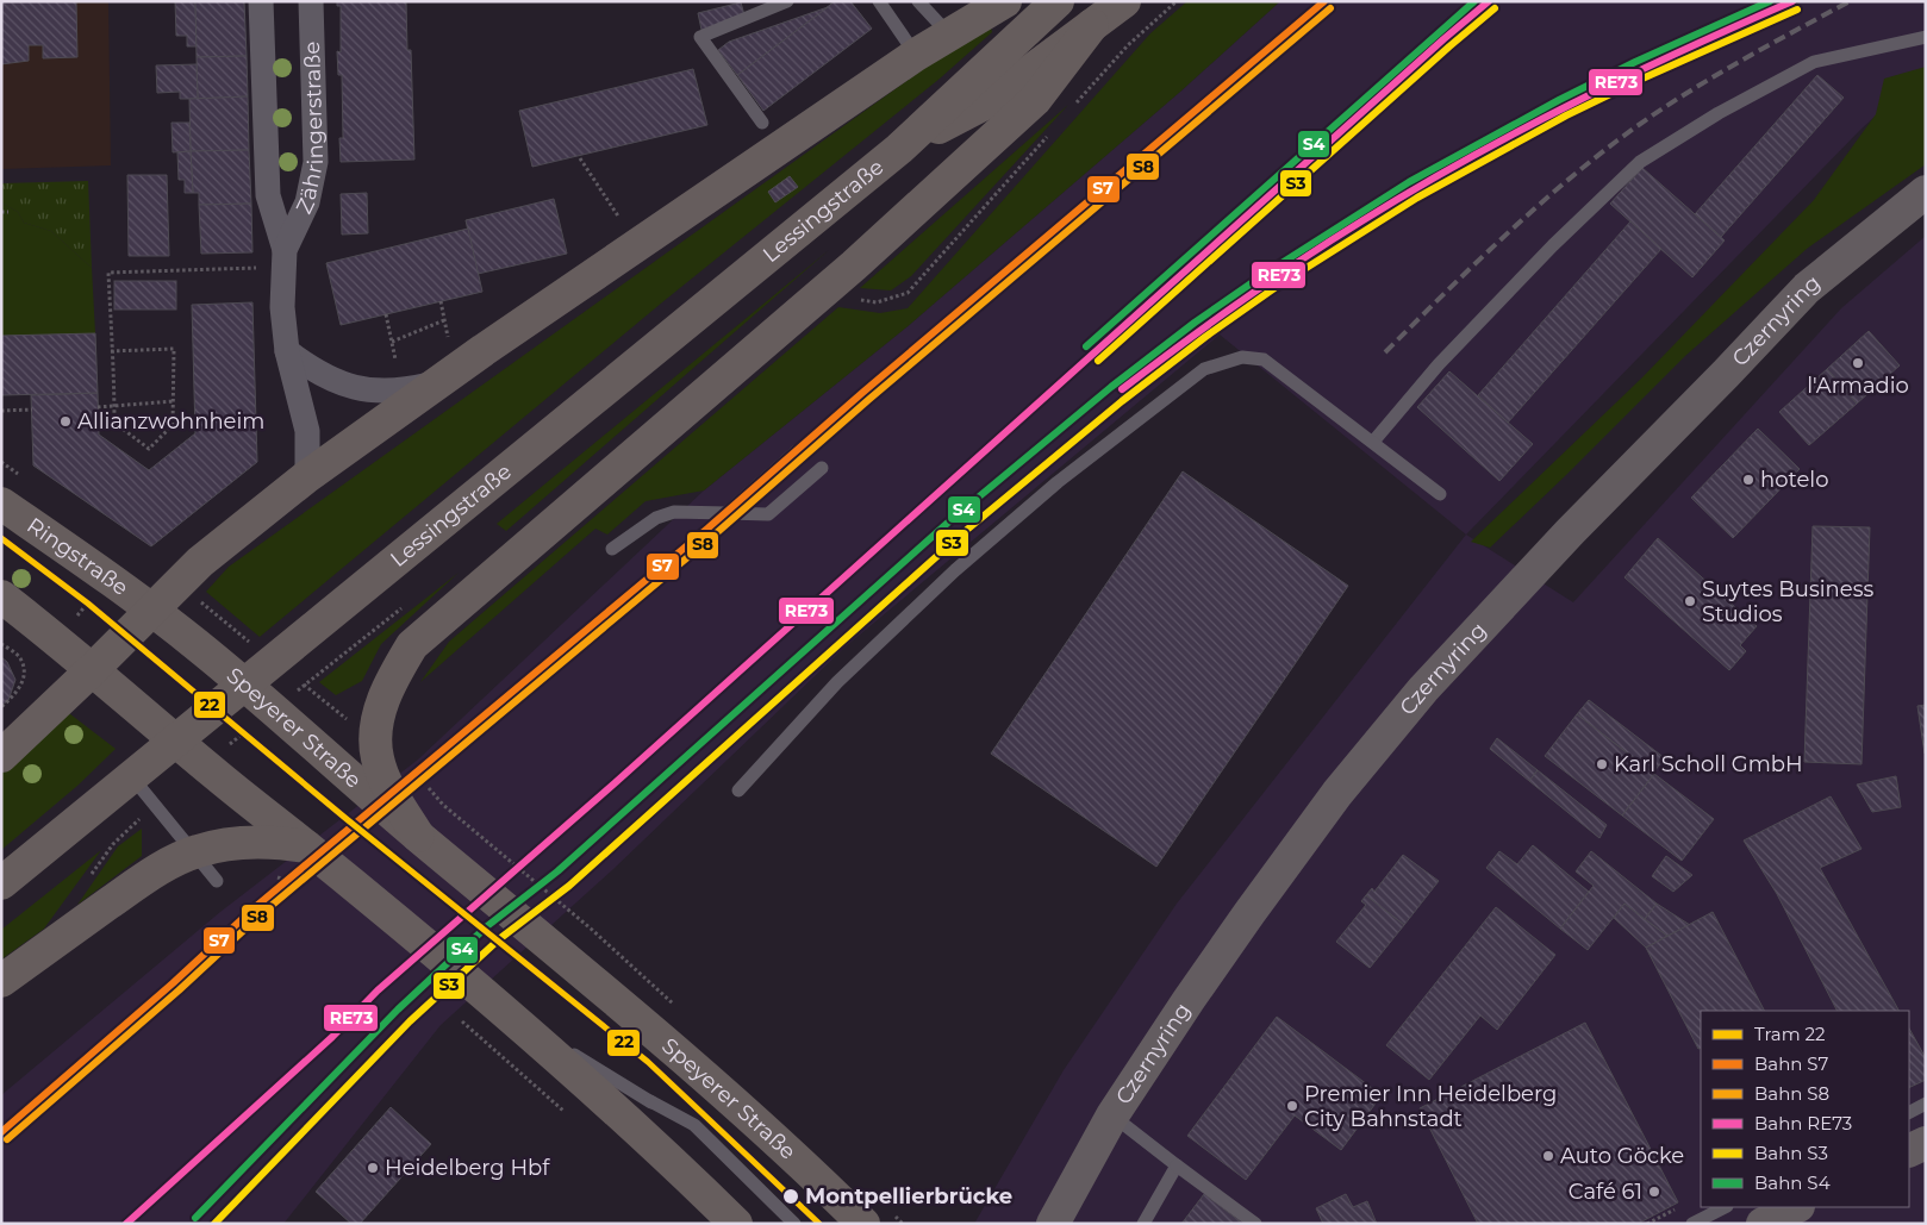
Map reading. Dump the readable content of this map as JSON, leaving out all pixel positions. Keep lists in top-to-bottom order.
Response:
{
  "streets": {
    "main road": [
      "Lessingstraße",
      "Czernyring",
      "Ringstraße",
      "Speyerer Straße"
    ],
    "street": ["Zähringerstraße"]
  },
  "crossings": [
    ["Ringstraße", "Speyerer Straße"]
  ],
  "places": [
    "l'Armadio",
    "Allianzwohnheim",
    "hotelo",
    "Suytes Business Studios",
    "Karl Scholl GmbH",
    "Premier Inn Heidelberg City Bahnstadt",
    "Auto Göcke",
    "Heidelberg Hbf",
    "Café 61",
    "Montpellierbrücke"
  ],
  "lines": [
    "rail line S7",
    "rail line RE73",
    "rail line S4",
    "rail line S8",
    "rail line S3",
    "tram line 22"
  ],
  "legend": [
    "Tram 22",
    "Bahn S7",
    "Bahn S8",
    "Bahn RE73",
    "Bahn S3",
    "Bahn S4"
  ]
}
